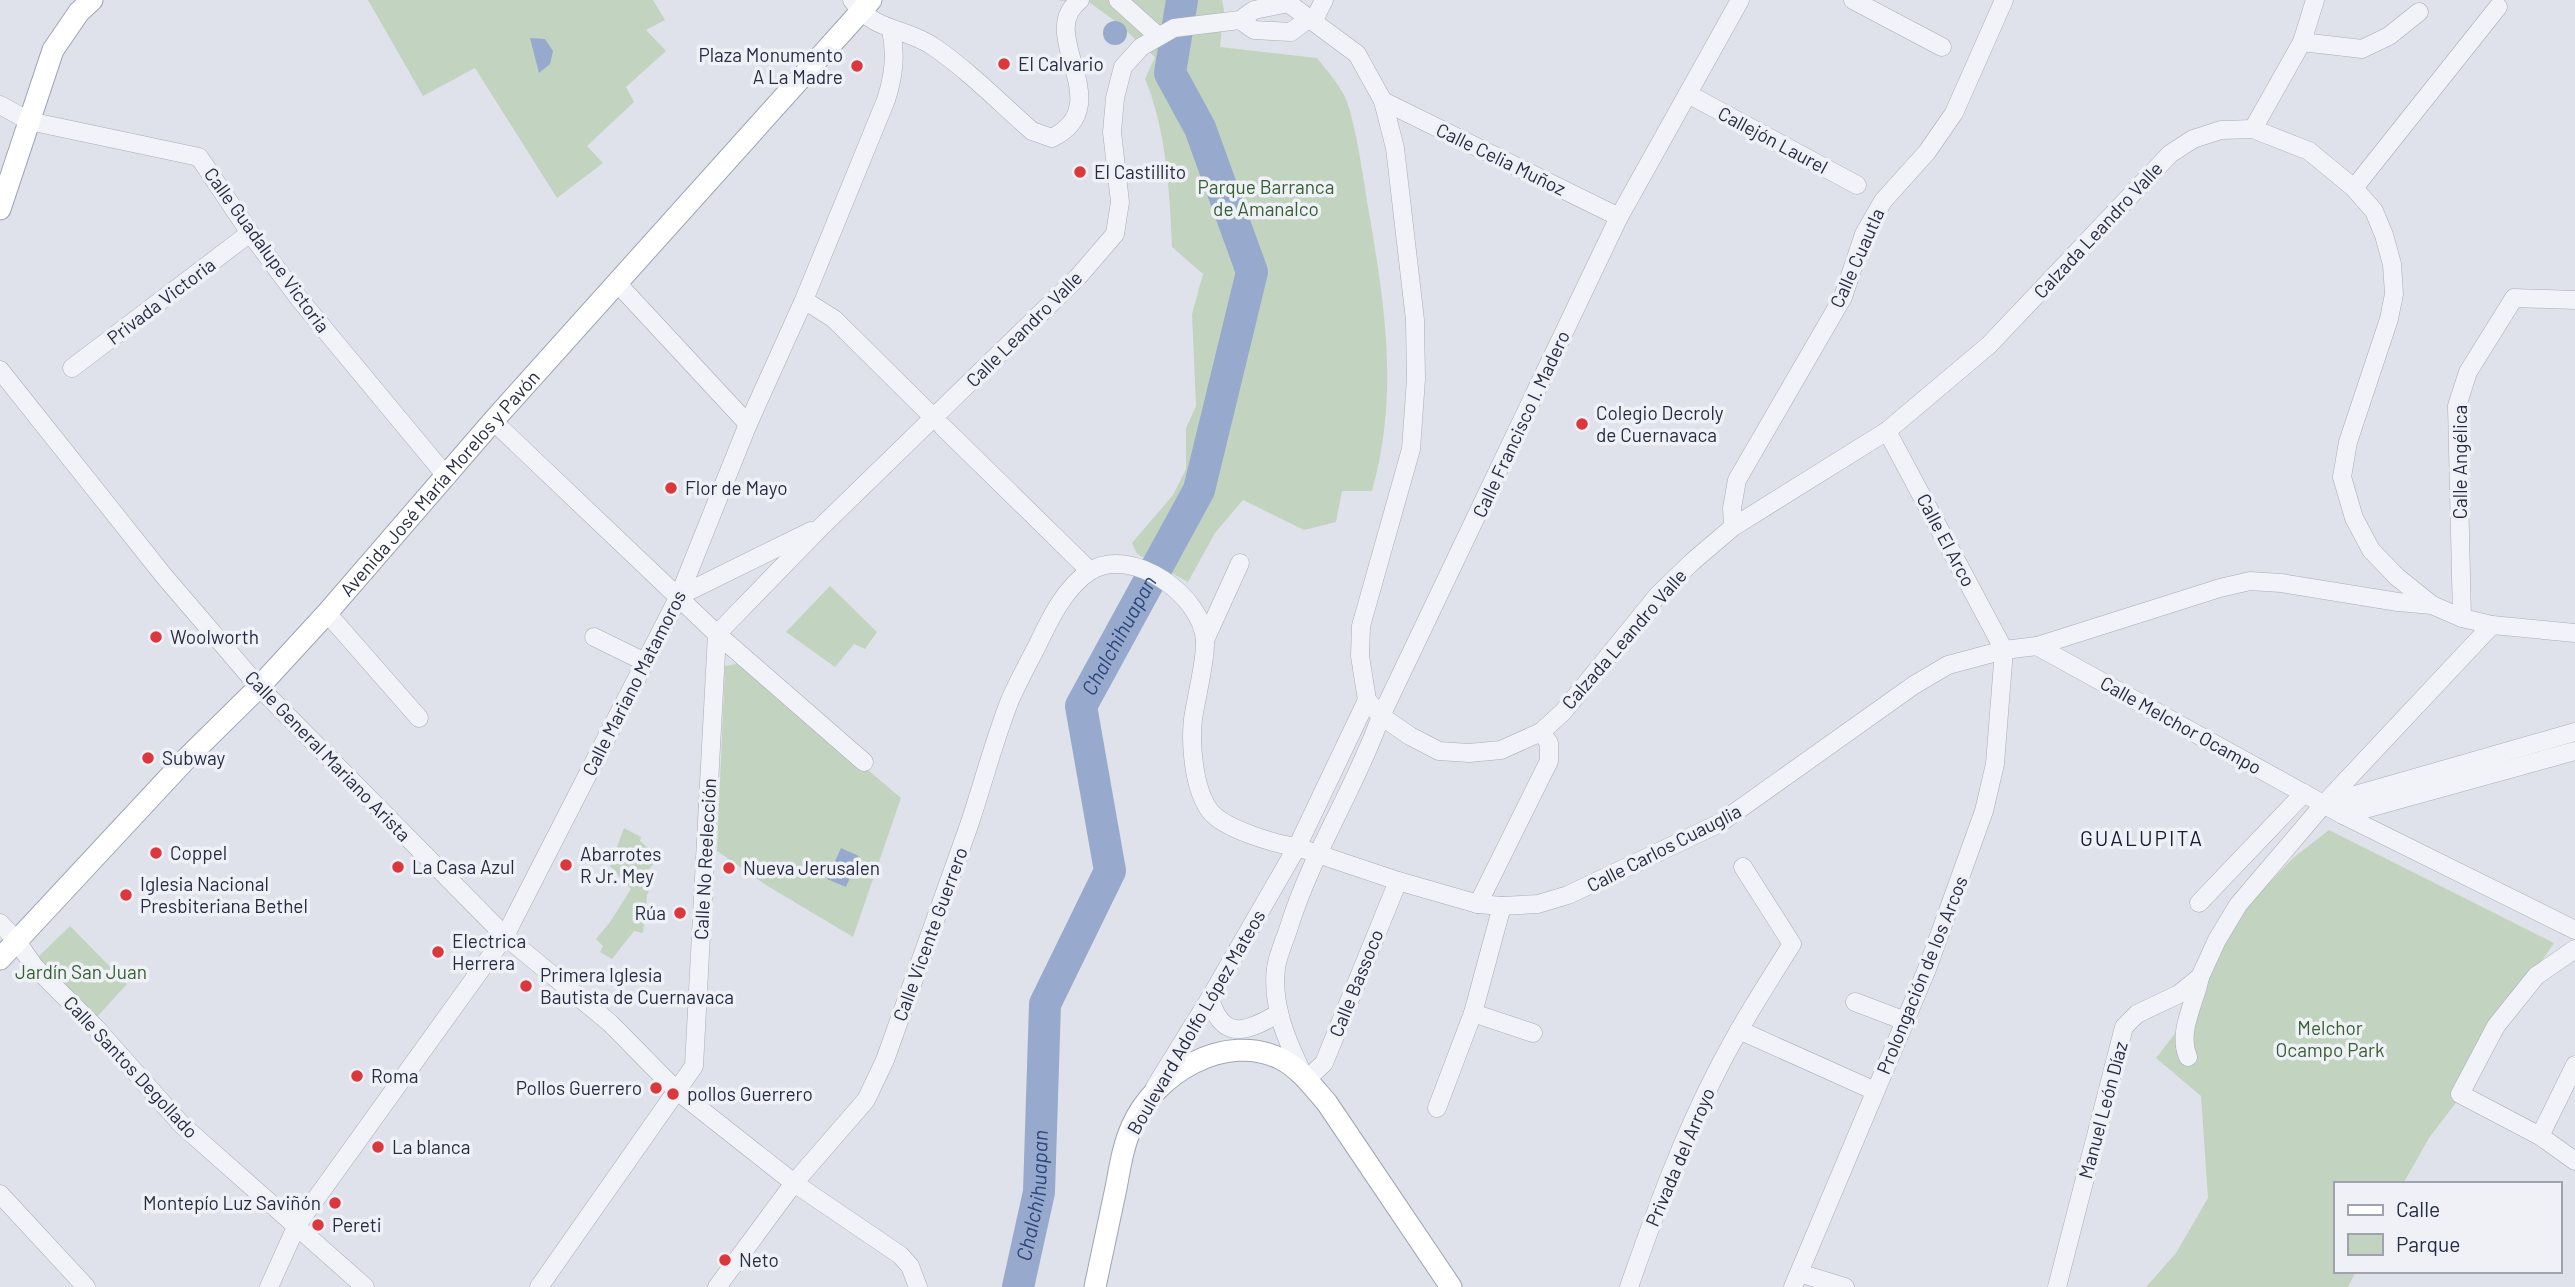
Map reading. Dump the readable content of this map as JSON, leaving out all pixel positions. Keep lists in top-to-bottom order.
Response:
{
  "streets": {
    "main road": ["Avenida José María Morelos y Pavón", "Boulevard Adolfo López Mateos"],
    "street": [
      "Callejón Laurel",
      "Calle Celia Muñoz",
      "Calzada Leandro Valle",
      "Calle Guadalupe Victoria",
      "Calle Cuautla",
      "Privada Victoria",
      "Calle Leandro Valle",
      "Calle Francisco I. Madero",
      "Calle Angélica",
      "Calle El Arco",
      "Calle Mariano Matamoros",
      "Calle Melchor Ocampo",
      "Calle General Mariano Arista",
      "Calle Carlos Cuauglia",
      "Calle No Reelección",
      "Calle Vicente Guerrero",
      "Prolongación de los Arcos",
      "Calle Bassoco",
      "Calle Santos Degollado",
      "Manuel León Díaz",
      "Privada del Arroyo"
    ]
  },
  "crossings": [
    ["Callejón Laurel", "Calle Francisco I. Madero"],
    ["Calle Celia Muñoz", "Calle Francisco I. Madero"],
    ["Calzada Leandro Valle", "Calle Cuautla"],
    ["Calzada Leandro Valle", "Calle Francisco I. Madero"],
    ["Calzada Leandro Valle", "Calle Angélica"],
    ["Calzada Leandro Valle", "Calle El Arco"],
    ["Calzada Leandro Valle", "Calle Carlos Cuauglia"],
    ["Calle Guadalupe Victoria", "Privada Victoria"],
    ["Calle Guadalupe Victoria", "Avenida José María Morelos y Pavón"],
    ["Calle Leandro Valle", "Calle No Reelección"],
    ["Calle Francisco I. Madero", "Calle Carlos Cuauglia"],
    ["Calle Francisco I. Madero", "Calle Bassoco"],
    ["Avenida José María Morelos y Pavón", "Calle General Mariano Arista"],
    ["Avenida José María Morelos y Pavón", "Calle Santos Degollado"],
    ["Calle El Arco", "Calle Carlos Cuauglia"],
    ["Calle El Arco", "Prolongación de los Arcos"],
    ["Calle Mariano Matamoros", "Calle General Mariano Arista"],
    ["Calle Mariano Matamoros", "Calle Santos Degollado"],
    ["Calle Melchor Ocampo", "Calle Carlos Cuauglia"],
    ["Calle Melchor Ocampo", "Manuel León Díaz"],
    ["Calle General Mariano Arista", "Calle No Reelección"],
    ["Calle General Mariano Arista", "Calle Vicente Guerrero"],
    ["Calle Carlos Cuauglia", "Calle Vicente Guerrero"],
    ["Calle Carlos Cuauglia", "Prolongación de los Arcos"],
    ["Calle Carlos Cuauglia", "Calle Bassoco"],
    ["Calle Carlos Cuauglia", "Boulevard Adolfo López Mateos"]
  ],
  "districts": ["GUALUPITA"],
  "water": ["Chalchihuapan"],
  "parks": ["Parque Barranca de Amanalco", "Jardín San Juan", "Melchor Ocampo Park"],
  "places": [
    "El Calvario",
    "Plaza Monumento A La Madre",
    "El Castillito",
    "Colegio Decroly de Cuernavaca",
    "Flor de Mayo",
    "Woolworth",
    "Subway",
    "Coppel",
    "Abarrotes R Jr. Mey",
    "La Casa Azul",
    "Nueva Jerusalen",
    "Iglesia Nacional Presbiteriana Bethel",
    "Rúa",
    "Electrica Herrera",
    "Primera Iglesia Bautista de Cuernavaca",
    "Roma",
    "Pollos Guerrero",
    "pollos Guerrero",
    "La blanca",
    "Montepío Luz Saviñón",
    "Pereti",
    "Neto"
  ],
  "legend": ["Calle", "Parque"]
}
